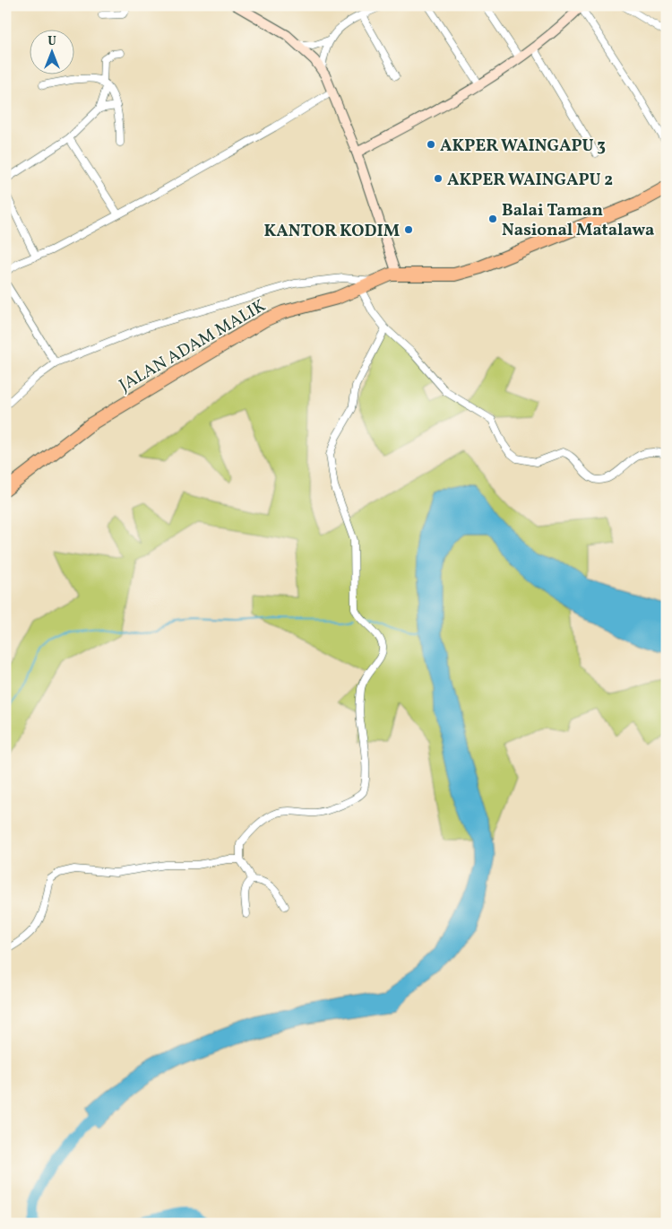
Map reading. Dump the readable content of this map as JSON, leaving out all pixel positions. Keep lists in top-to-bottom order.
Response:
{
  "streets": {
    "highway": ["JALAN ADAM MALIK"]
  },
  "places": [
    "AKPER WAINGAPU 3",
    "AKPER WAINGAPU 2",
    "Balai Taman Nasional Matalawa",
    "KANTOR KODIM"
  ],
  "north": "top"
}
